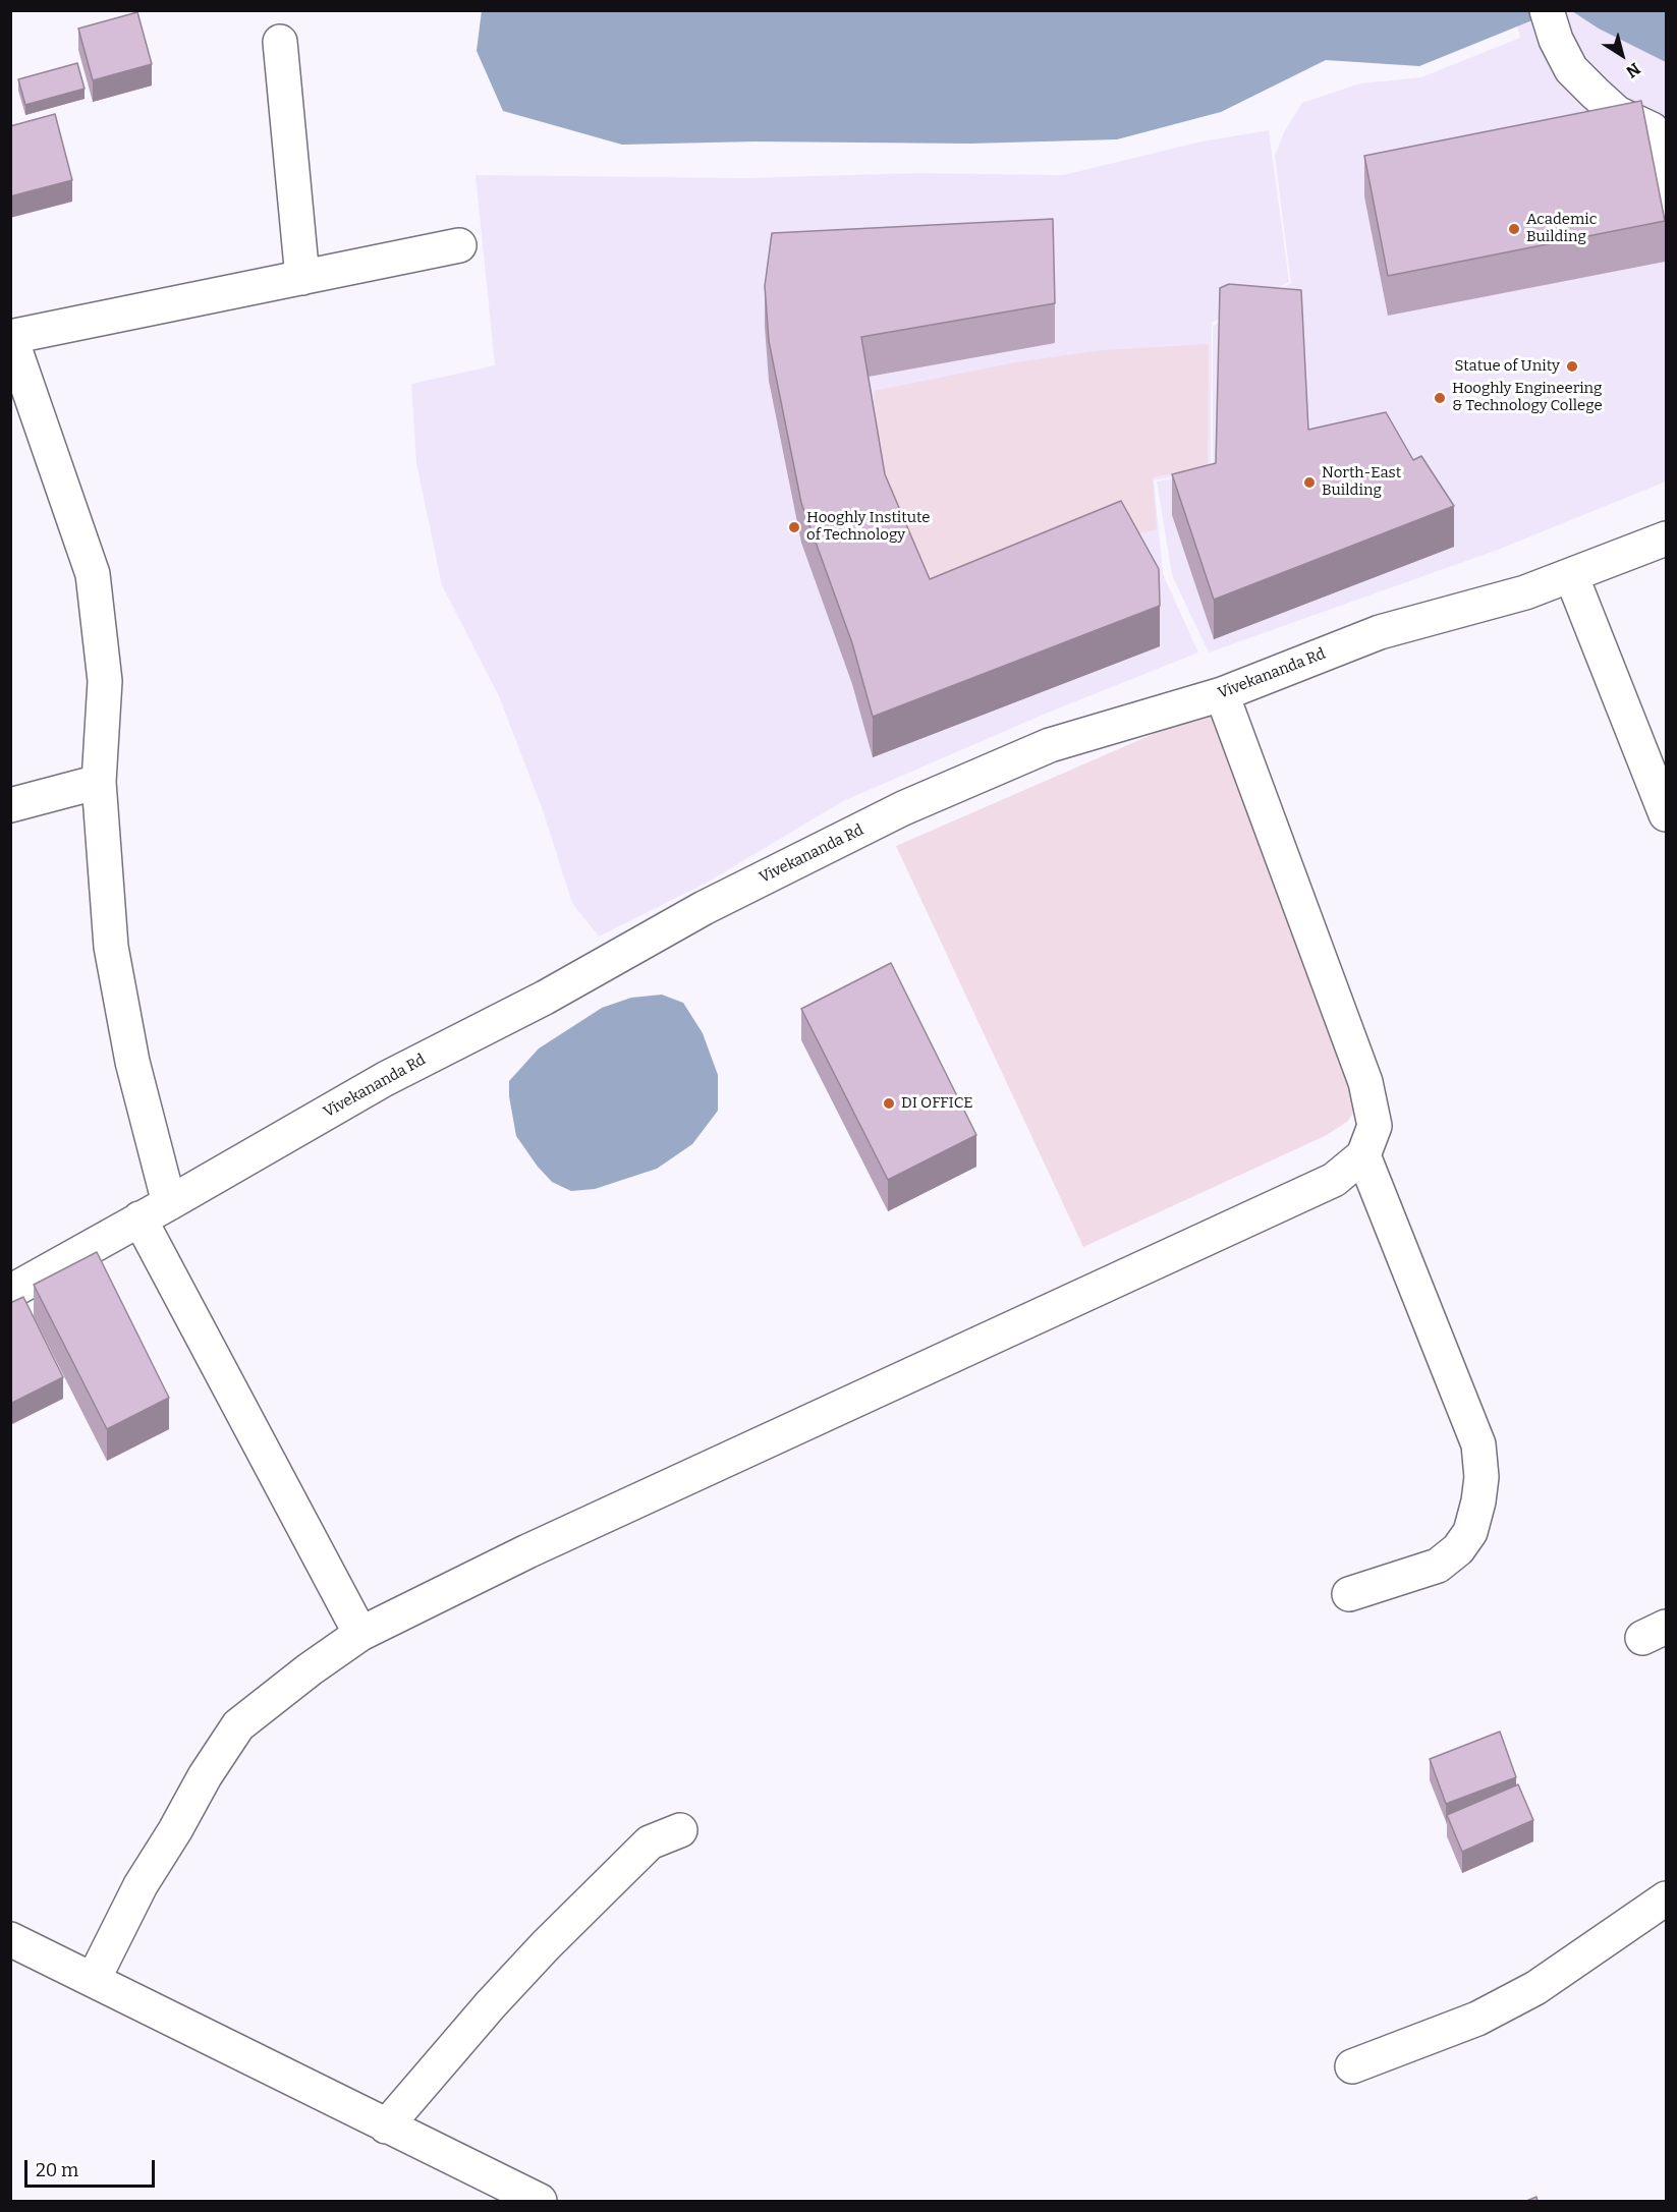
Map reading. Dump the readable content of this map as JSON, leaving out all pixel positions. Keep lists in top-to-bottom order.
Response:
{
  "streets": {
    "street": ["Vivekananda Rd"]
  },
  "places": [
    "Academic Building",
    "Statue of Unity",
    "Hooghly Engineering & Technology College",
    "North-East Building",
    "Hooghly Institute of Technology",
    "DI OFFICE"
  ],
  "scale_bar": "20 m",
  "north": "bottom right"
}
